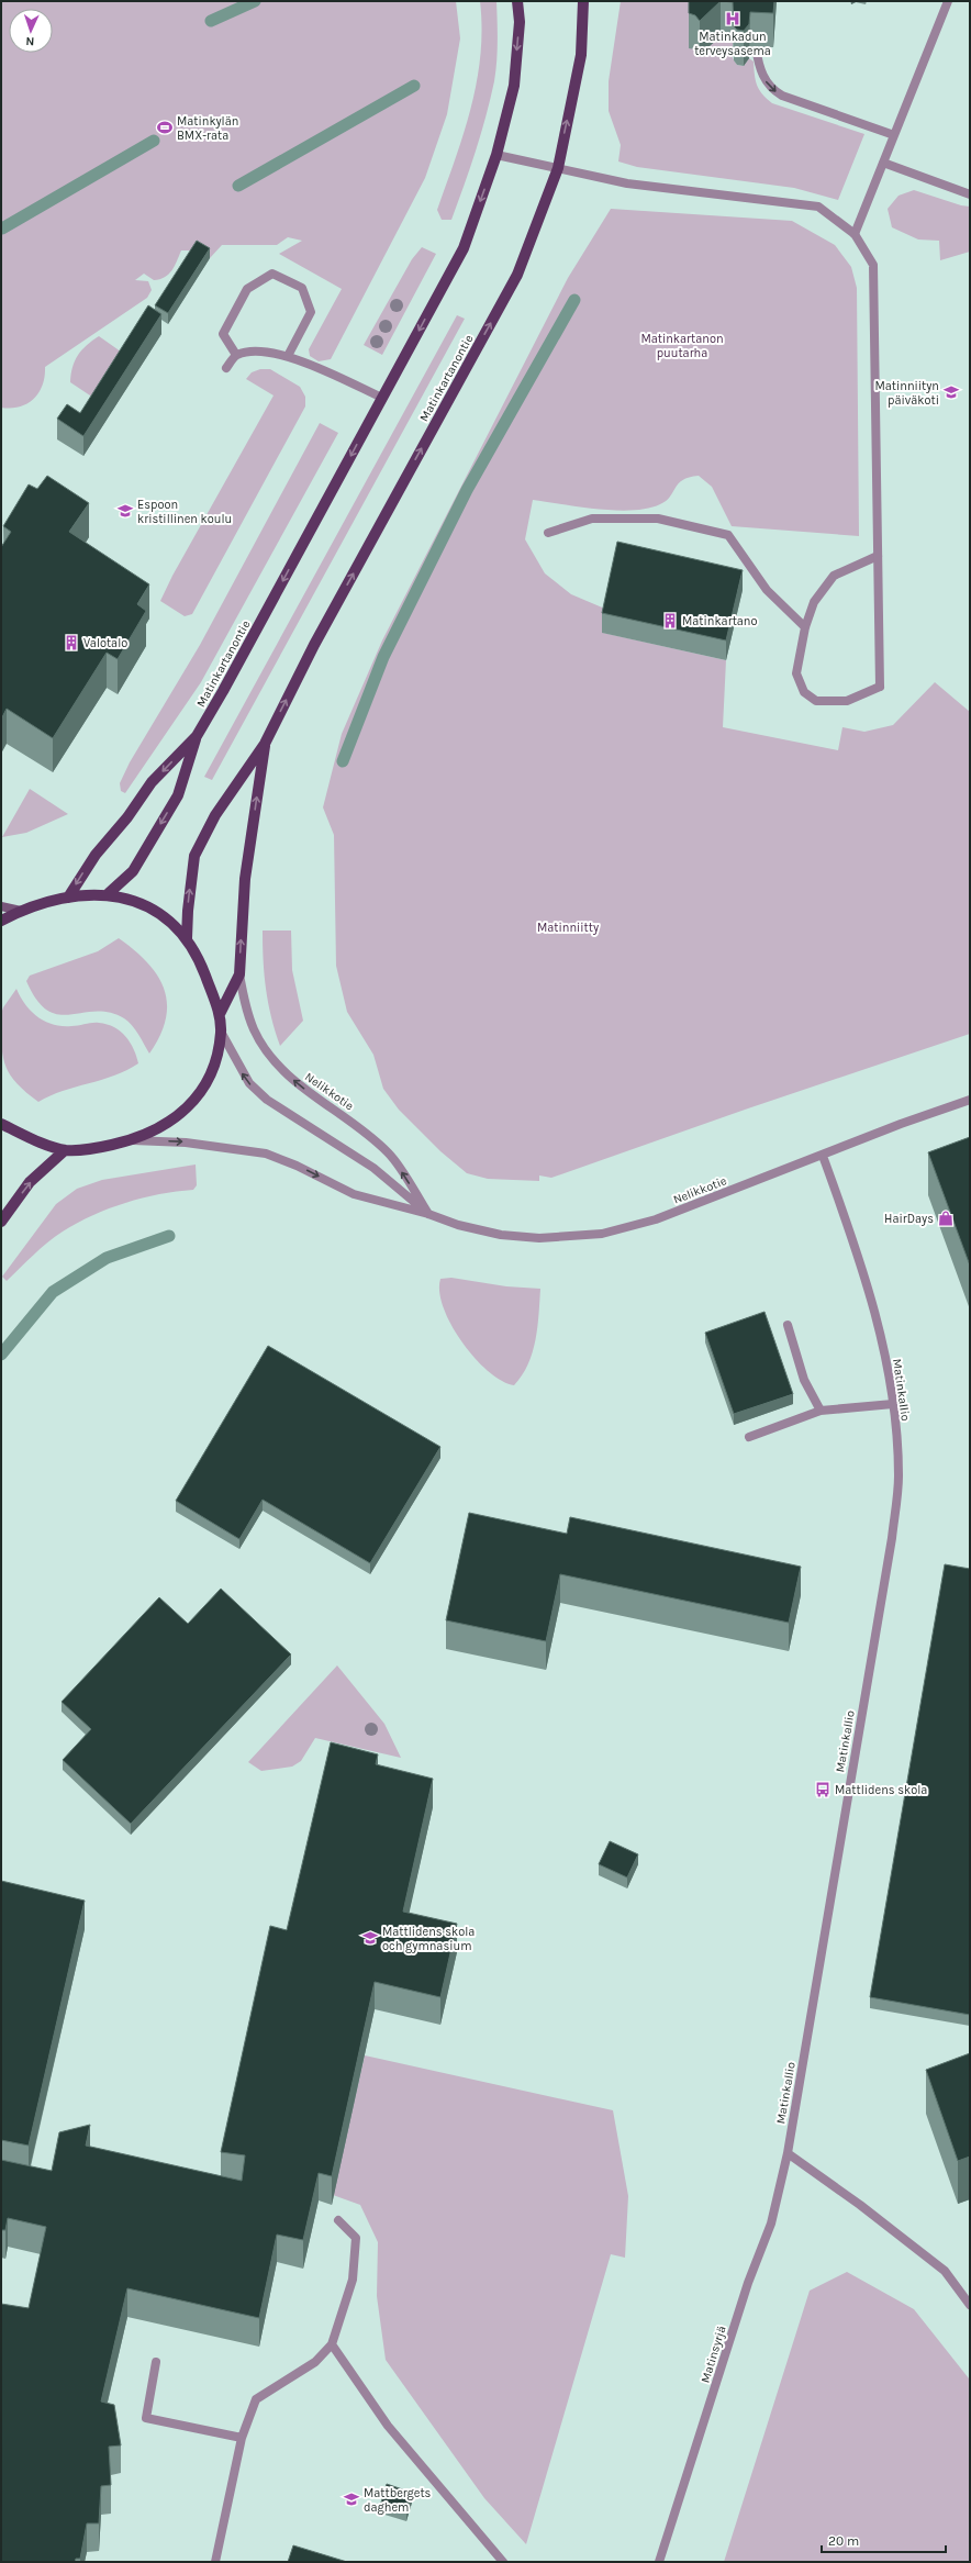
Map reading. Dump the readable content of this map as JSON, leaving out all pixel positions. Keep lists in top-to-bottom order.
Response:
{
  "streets": {
    "main road": ["Matinkartanontie"],
    "street": ["Nelikkotie", "Matinkallio", "Matinsyrjä"]
  },
  "crossings": [
    ["Matinkartanontie", "Nelikkotie"],
    ["Nelikkotie", "Matinkallio"],
    ["Matinkallio", "Matinsyrjä"]
  ],
  "parks": ["Matinkartanon puutarha", "Matinniitty"],
  "places": {
    "hospital": ["Matinkadun terveysasema"],
    "sports": ["Matinkylän BMX-rata"],
    "school or university": [
      "Matinniityn päiväkoti",
      "Espoon kristillinen koulu",
      "Mattlidens skola och gymnasium",
      "Mattbergets daghem"
    ],
    "building": ["Matinkartano", "Valotalo"],
    "shop": ["HairDays"],
    "bus stop": ["Mattlidens skola"]
  },
  "scale_bar": "20 m",
  "north": "bottom"
}
